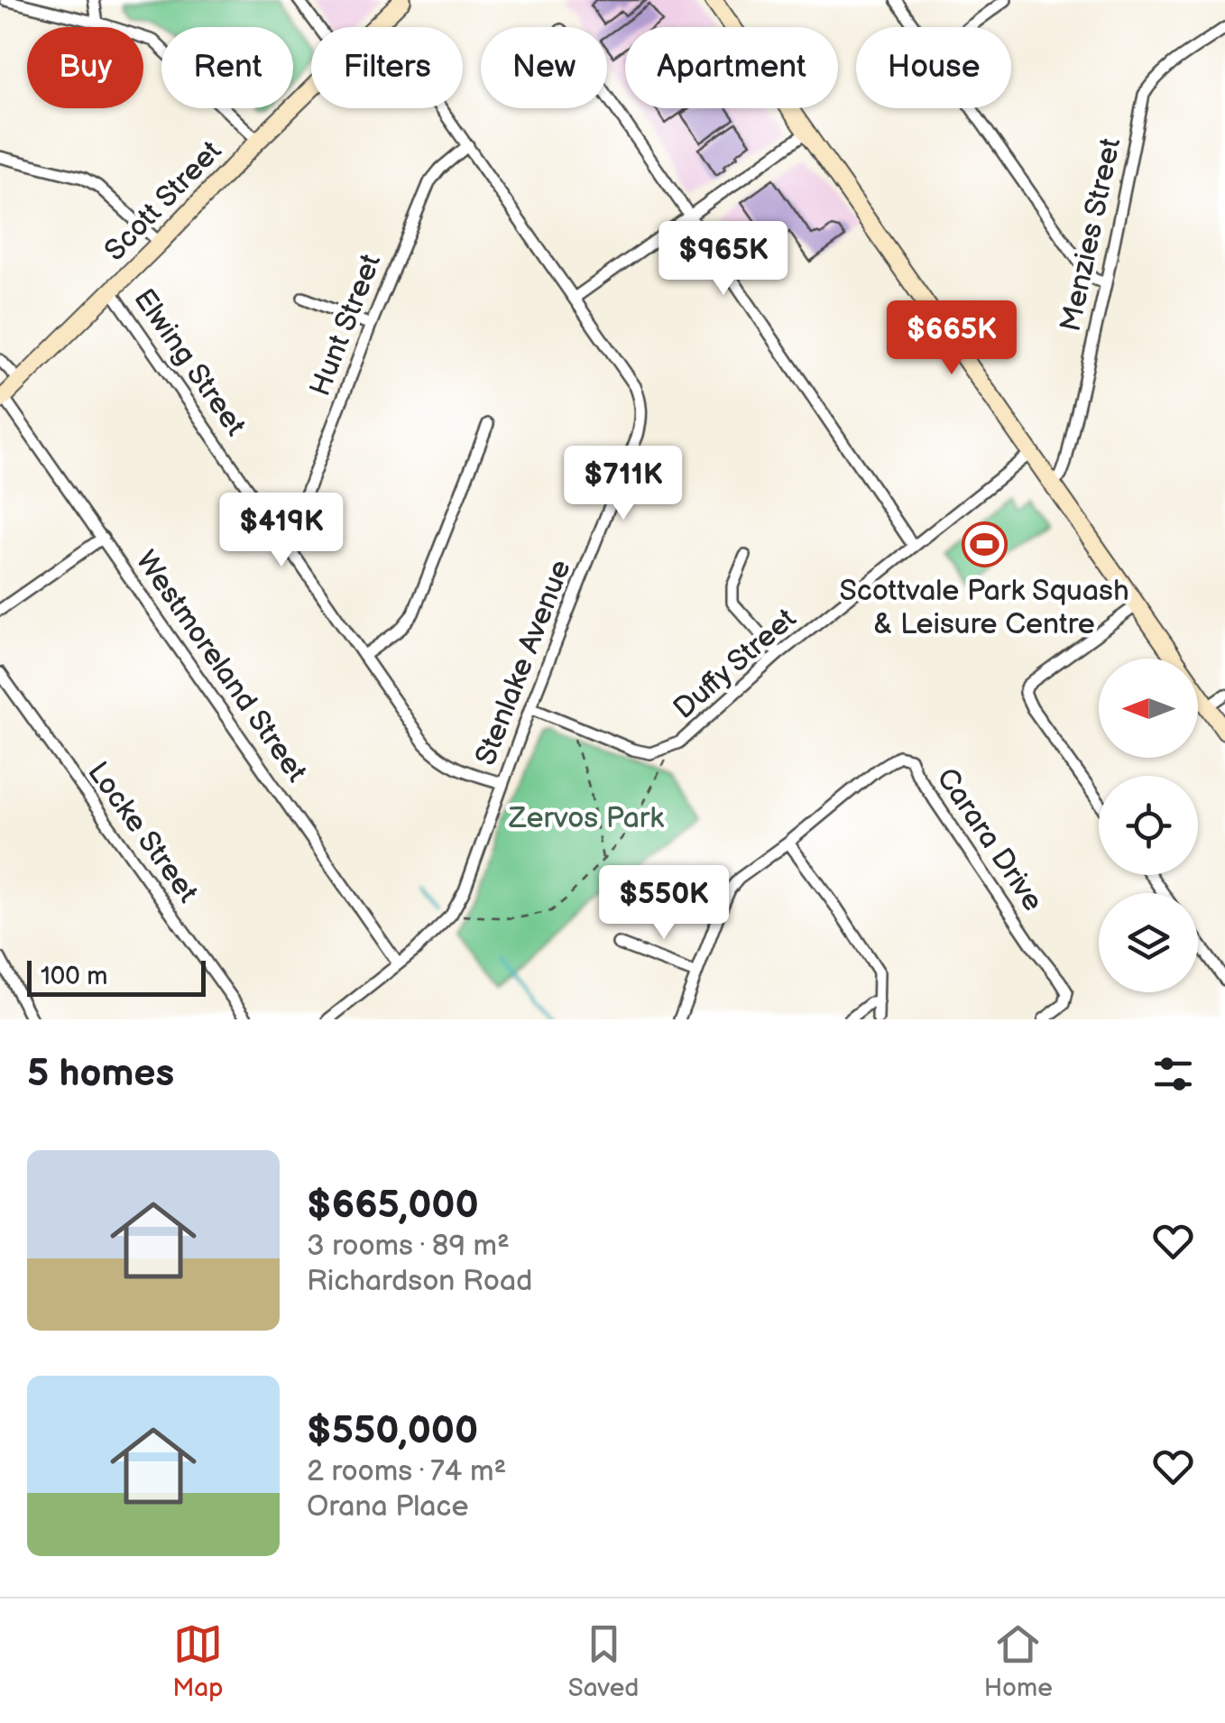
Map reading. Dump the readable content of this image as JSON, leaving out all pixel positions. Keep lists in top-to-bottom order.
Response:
{
  "streets": {
    "main road": ["Scott Street"],
    "street": [
      "Menzies Street",
      "Hunt Street",
      "Elwing Street",
      "Stenlake Avenue",
      "Duffy Street",
      "Westmoreland Street",
      "Locke Street",
      "Carara Drive"
    ]
  },
  "crossings": [
    ["Scott Street", "Elwing Street"],
    ["Scott Street", "Stenlake Avenue"],
    ["Scott Street", "Westmoreland Street"],
    ["Hunt Street", "Elwing Street"],
    ["Hunt Street", "Stenlake Avenue"],
    ["Elwing Street", "Stenlake Avenue"],
    ["Stenlake Avenue", "Duffy Street"],
    ["Stenlake Avenue", "Westmoreland Street"]
  ],
  "parks": ["Zervos Park"],
  "places": {
    "sports": ["Scottvale Park Squash & Leisure Centre"]
  },
  "scale_bar": "100 m",
  "north": "left",
  "page": {
    "chip": [
      "Buy",
      "Rent",
      "Filters",
      "New",
      "Apartment",
      "House"
    ],
    "price": [
      "$965K",
      "$665K",
      "$711K",
      "$419K",
      "$550K"
    ],
    "scale": "100 m",
    "heading": "5 homes",
    "list": [
      {
        "name": "$665,000",
        "note": "3 rooms · 89 m² · Richardson Road"
      },
      {
        "name": "$550,000",
        "note": "2 rooms · 74 m² · Orana Place"
      }
    ],
    "tabs": ["Map", "Saved", "Home"]
  }
}
